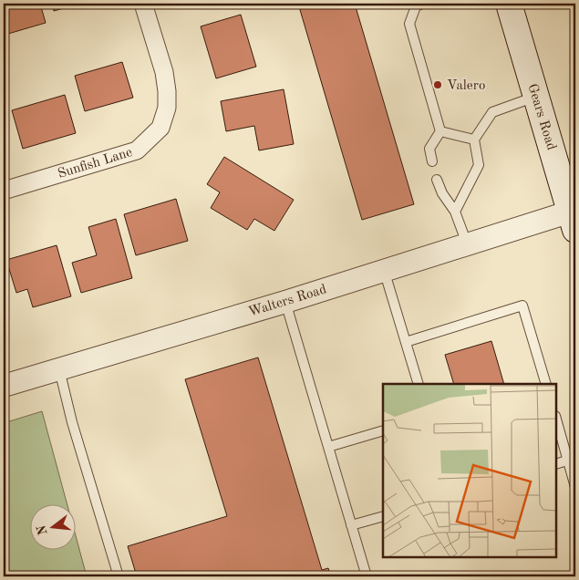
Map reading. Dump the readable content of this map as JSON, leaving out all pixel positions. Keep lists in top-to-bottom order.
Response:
{
  "streets": {
    "main road": ["Gears Road"],
    "street": ["Sunfish Lane", "Walters Road"]
  },
  "crossings": [
    ["Gears Road", "Walters Road"]
  ],
  "places": ["Valero"],
  "north": "left"
}
